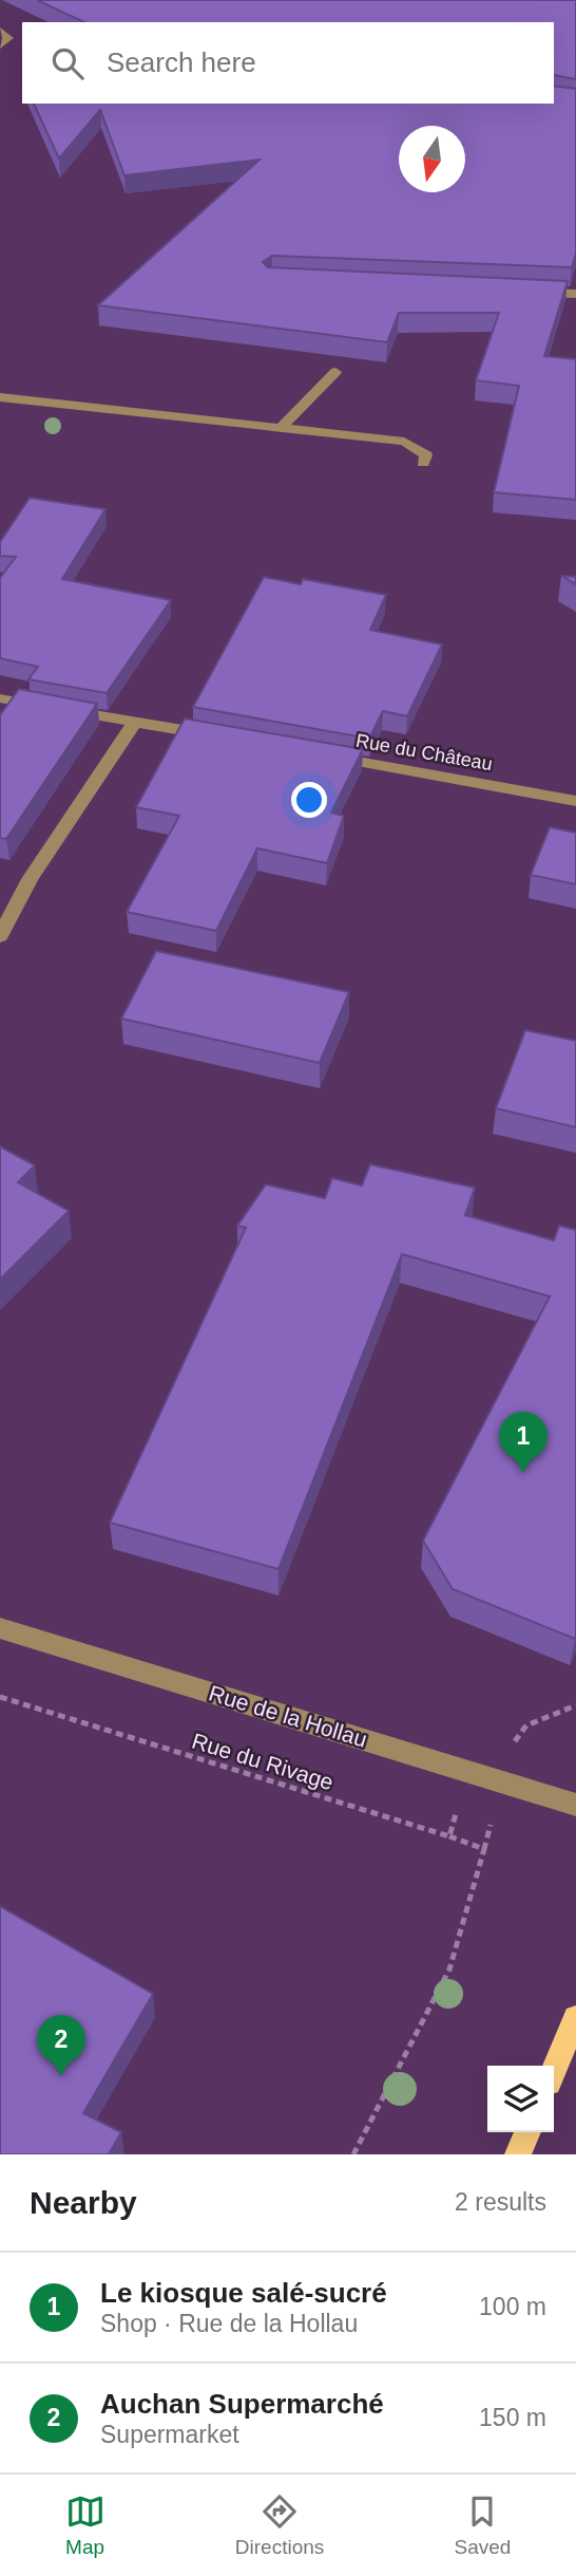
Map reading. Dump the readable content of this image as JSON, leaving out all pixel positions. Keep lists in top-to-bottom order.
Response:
{
  "streets": {
    "street": ["Rue du Château", "Rue de la Hollau"],
    "path": ["Rue du Rivage"]
  },
  "crossings": [
    ["Rue de la Hollau", "Rue du Rivage"]
  ],
  "north": "bottom",
  "page": {
    "search": "Search here",
    "pins": ["1", "2"],
    "heading": ["Nearby", "2 results"],
    "list": [
      {
        "mark": "1",
        "name": "Le kiosque salé-sucré",
        "note": "Shop · Rue de la Hollau",
        "value": "100 m"
      },
      {
        "mark": "2",
        "name": "Auchan Supermarché",
        "note": "Supermarket",
        "value": "150 m"
      }
    ],
    "nav": ["Map", "Directions", "Saved"]
  }
}
